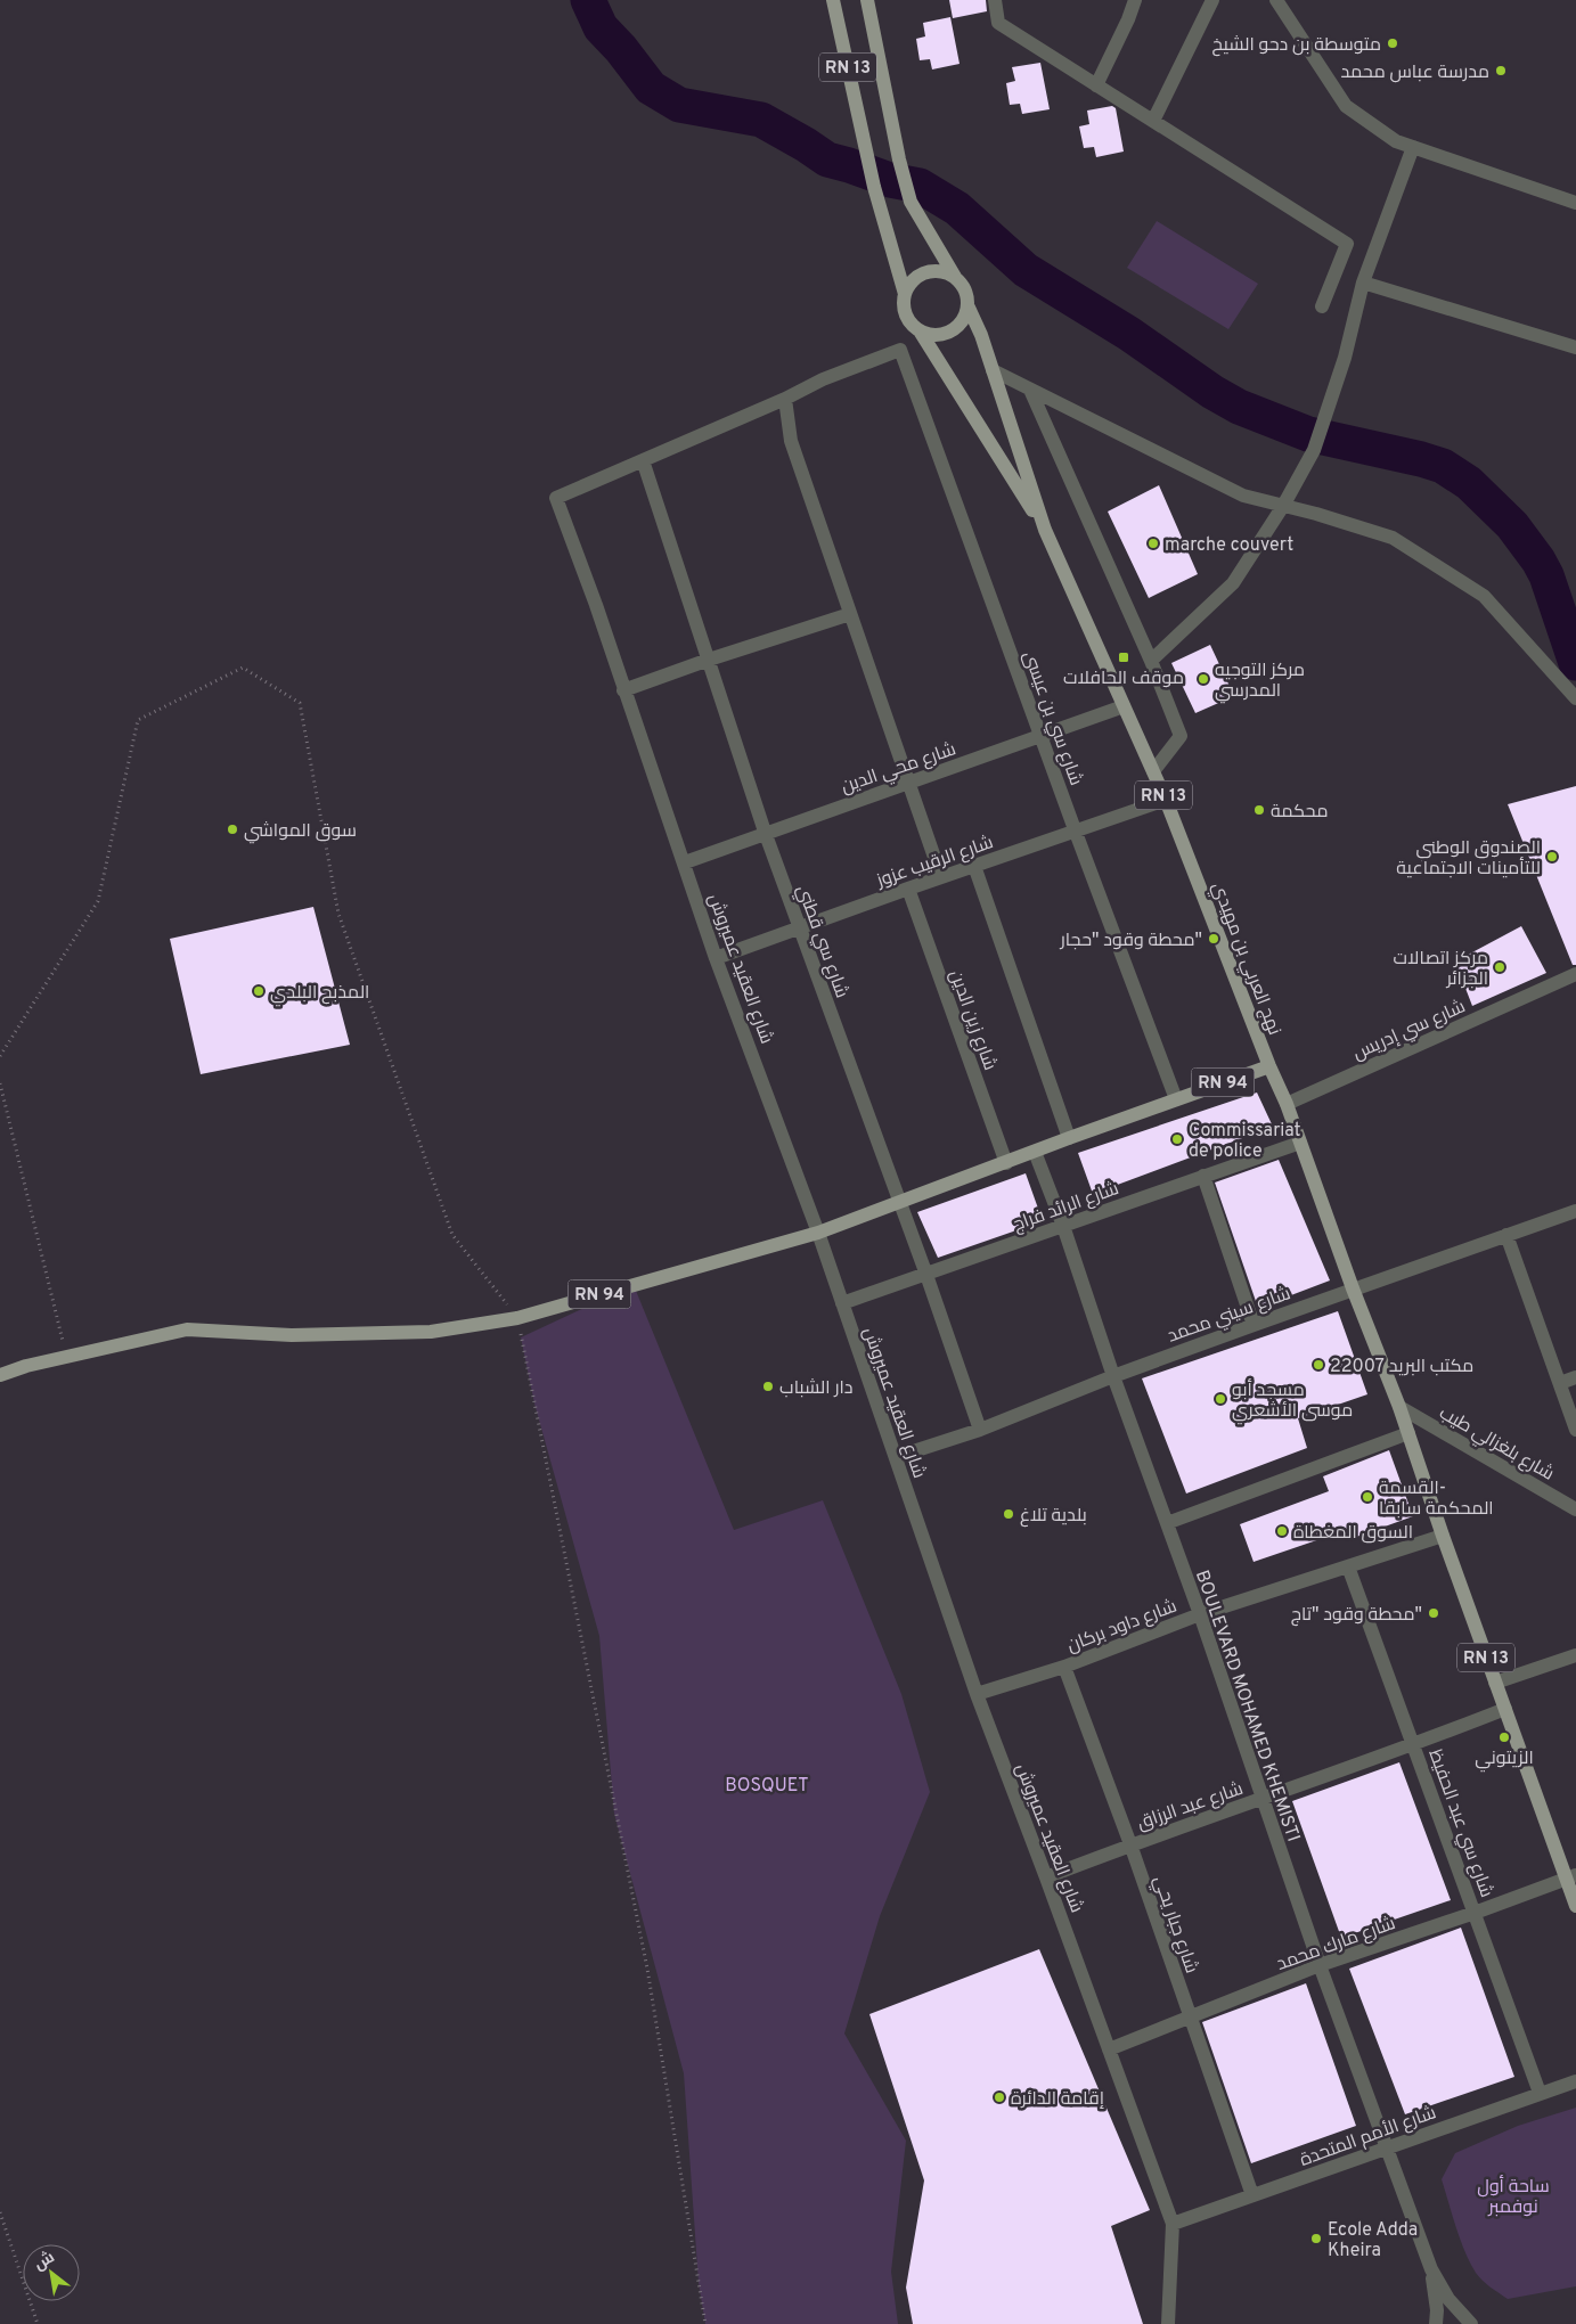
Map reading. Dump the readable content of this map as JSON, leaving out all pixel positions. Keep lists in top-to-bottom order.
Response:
{
  "streets": {
    "main road": ["RN 13", "نهج العربي بن مهيدي", "RN 94"],
    "street": [
      "شارع سي بن عيسى",
      "شارع محي الدين",
      "شارع الرقيب عزوز",
      "شارع سي قطني",
      "شارع العقيد عميروش",
      "شارع زين الدين",
      "شارع سي إدريس",
      "شارع الرائد فراج",
      "شارع سيني محمد",
      "شارع بلغزالي طيب",
      "شارع داود بركان",
      "BOULEVARD MOHAMED KHEMISTI",
      "شارع عبد الرزاق",
      "شارع سي عبد الحفيظ",
      "شارع جبار يحي",
      "شارع مارك محمد",
      "شارع الأمم المتحدة"
    ]
  },
  "crossings": [
    ["RN 13", "نهج العربي بن مهيدي"],
    ["RN 13", "شارع بلغزالي طيب"],
    ["RN 13", "شارع داود بركان"],
    ["RN 13", "شارع عبد الرزاق"],
    ["RN 13", "شارع مارك محمد"],
    ["شارع سي بن عيسى", "شارع محي الدين"],
    ["شارع سي بن عيسى", "شارع الرقيب عزوز"],
    ["شارع سي بن عيسى", "RN 94"],
    ["شارع محي الدين", "شارع سي قطني"],
    ["شارع محي الدين", "نهج العربي بن مهيدي"],
    ["شارع محي الدين", "شارع العقيد عميروش"],
    ["شارع الرقيب عزوز", "شارع سي قطني"],
    ["شارع الرقيب عزوز", "نهج العربي بن مهيدي"],
    ["شارع الرقيب عزوز", "شارع العقيد عميروش"],
    ["شارع الرقيب عزوز", "شارع زين الدين"],
    ["شارع سي قطني", "شارع العقيد عميروش"],
    ["شارع سي قطني", "RN 94"],
    ["شارع سي قطني", "شارع الرائد فراج"],
    ["شارع سي قطني", "شارع سيني محمد"],
    ["نهج العربي بن مهيدي", "شارع سي إدريس"],
    ["نهج العربي بن مهيدي", "RN 94"],
    ["نهج العربي بن مهيدي", "شارع الرائد فراج"],
    ["نهج العربي بن مهيدي", "شارع سيني محمد"],
    ["نهج العربي بن مهيدي", "شارع بلغزالي طيب"],
    ["شارع العقيد عميروش", "RN 94"],
    ["شارع العقيد عميروش", "شارع الرائد فراج"],
    ["شارع العقيد عميروش", "شارع سيني محمد"],
    ["شارع العقيد عميروش", "شارع داود بركان"],
    ["شارع العقيد عميروش", "شارع عبد الرزاق"],
    ["شارع العقيد عميروش", "شارع مارك محمد"],
    ["شارع العقيد عميروش", "شارع الأمم المتحدة"],
    ["شارع زين الدين", "RN 94"],
    ["RN 94", "BOULEVARD MOHAMED KHEMISTI"],
    ["شارع الرائد فراج", "BOULEVARD MOHAMED KHEMISTI"],
    ["شارع سيني محمد", "BOULEVARD MOHAMED KHEMISTI"],
    ["شارع داود بركان", "BOULEVARD MOHAMED KHEMISTI"],
    ["شارع داود بركان", "شارع سي عبد الحفيظ"],
    ["شارع داود بركان", "شارع جبار يحي"],
    ["BOULEVARD MOHAMED KHEMISTI", "شارع عبد الرزاق"],
    ["BOULEVARD MOHAMED KHEMISTI", "شارع مارك محمد"],
    ["BOULEVARD MOHAMED KHEMISTI", "شارع الأمم المتحدة"],
    ["شارع عبد الرزاق", "شارع سي عبد الحفيظ"],
    ["شارع عبد الرزاق", "شارع جبار يحي"],
    ["شارع سي عبد الحفيظ", "شارع مارك محمد"],
    ["شارع سي عبد الحفيظ", "شارع الأمم المتحدة"],
    ["شارع جبار يحي", "شارع مارك محمد"],
    ["شارع جبار يحي", "شارع الأمم المتحدة"]
  ],
  "parks": ["BOSQUET", "ساحة أول نوفمبر"],
  "places": {
    "other": [
      "متوسطة بن دحو الشيخ",
      "مدرسة عباس محمد",
      "marche couvert",
      "مركز التوجيه المدرسي",
      "محكمة",
      "سوق المواشي",
      "الصندوق الوطني للتأمينات الاجتماعية",
      "محطة وقود \"حجار\"",
      "مركز اتصالات الجزائر",
      "المذبح البلدي",
      "Commissariat de police",
      "مكتب البريد 22007",
      "دار الشباب",
      "مسجد أبو موسى الأشعري",
      "القسمة- المحكمة سابقا",
      "بلدية تلاغ",
      "السوق المغطاة",
      "محطة وقود \"تاج\"",
      "الزيتوني",
      "إقامة الدائرة",
      "Ecole Adda Kheira"
    ],
    "transit": ["موقف الحافلات"]
  },
  "north": "top left"
}
